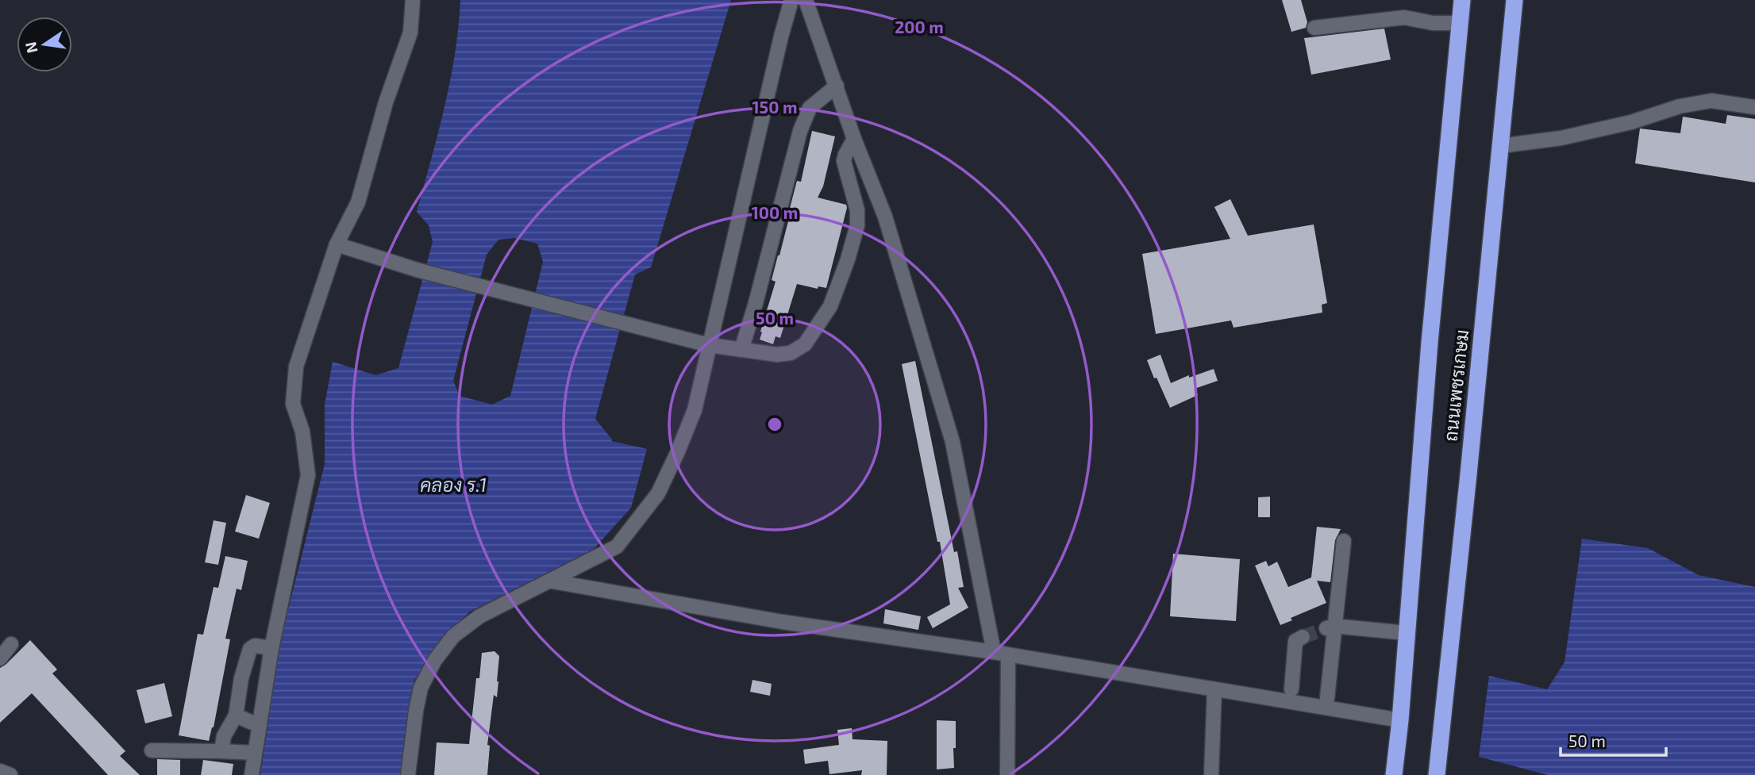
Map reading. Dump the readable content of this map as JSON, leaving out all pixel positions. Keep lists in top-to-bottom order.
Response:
{
  "streets": {
    "highway": ["ถนนเพชรเกษม"]
  },
  "water": ["คลอง ร.1"],
  "scale_bar": "50 m",
  "north": "left",
  "rings": [
    "200 m",
    "150 m",
    "100 m",
    "50 m"
  ]
}
